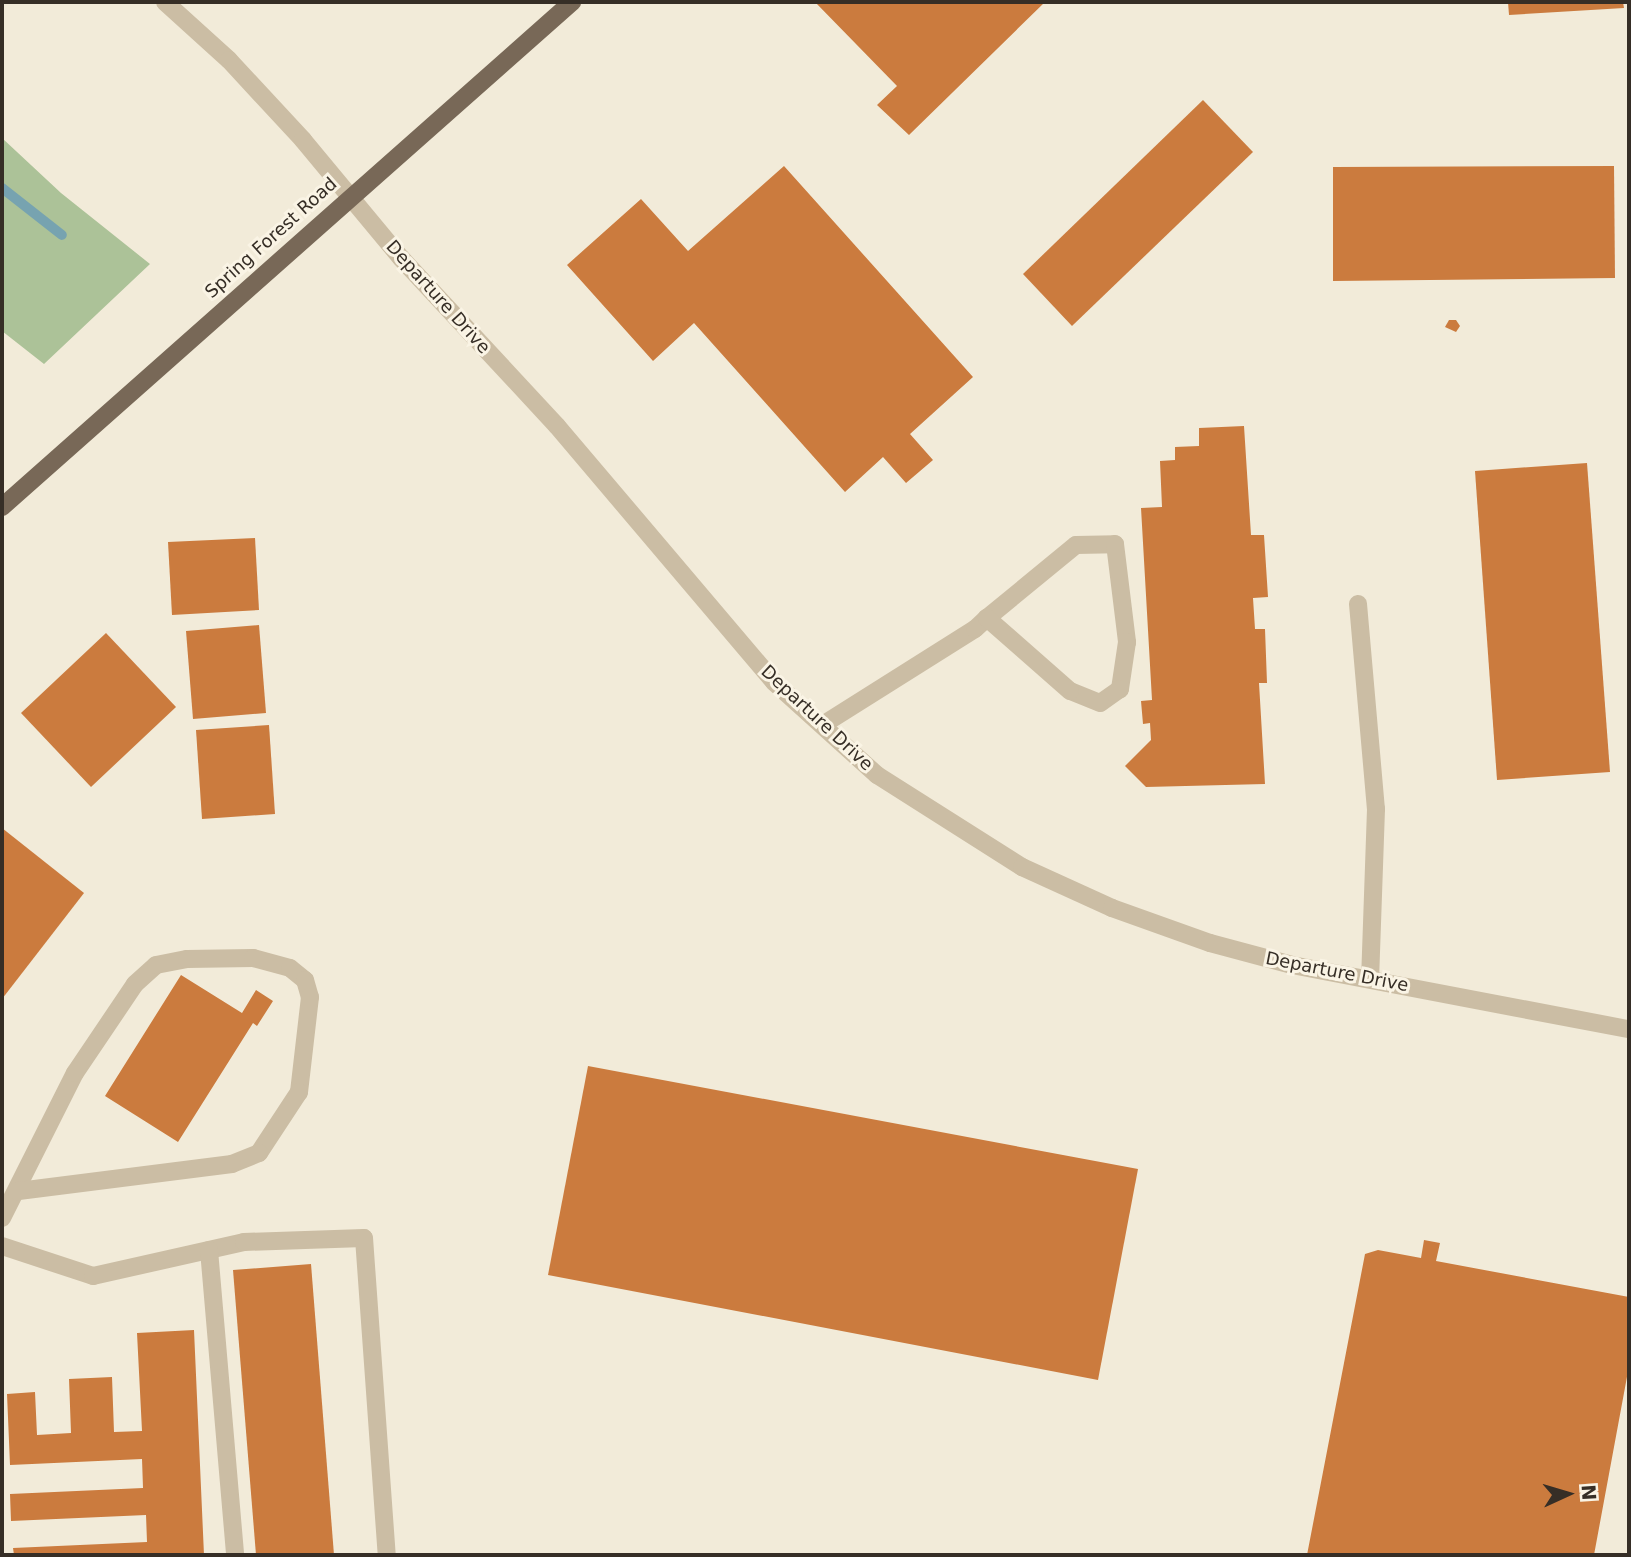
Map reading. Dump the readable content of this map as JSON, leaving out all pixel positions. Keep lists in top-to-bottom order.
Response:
{
  "streets": {
    "main road": ["Spring Forest Road"],
    "street": ["Departure Drive"]
  },
  "crossings": [
    ["Spring Forest Road", "Departure Drive"]
  ],
  "north": "right"
}
